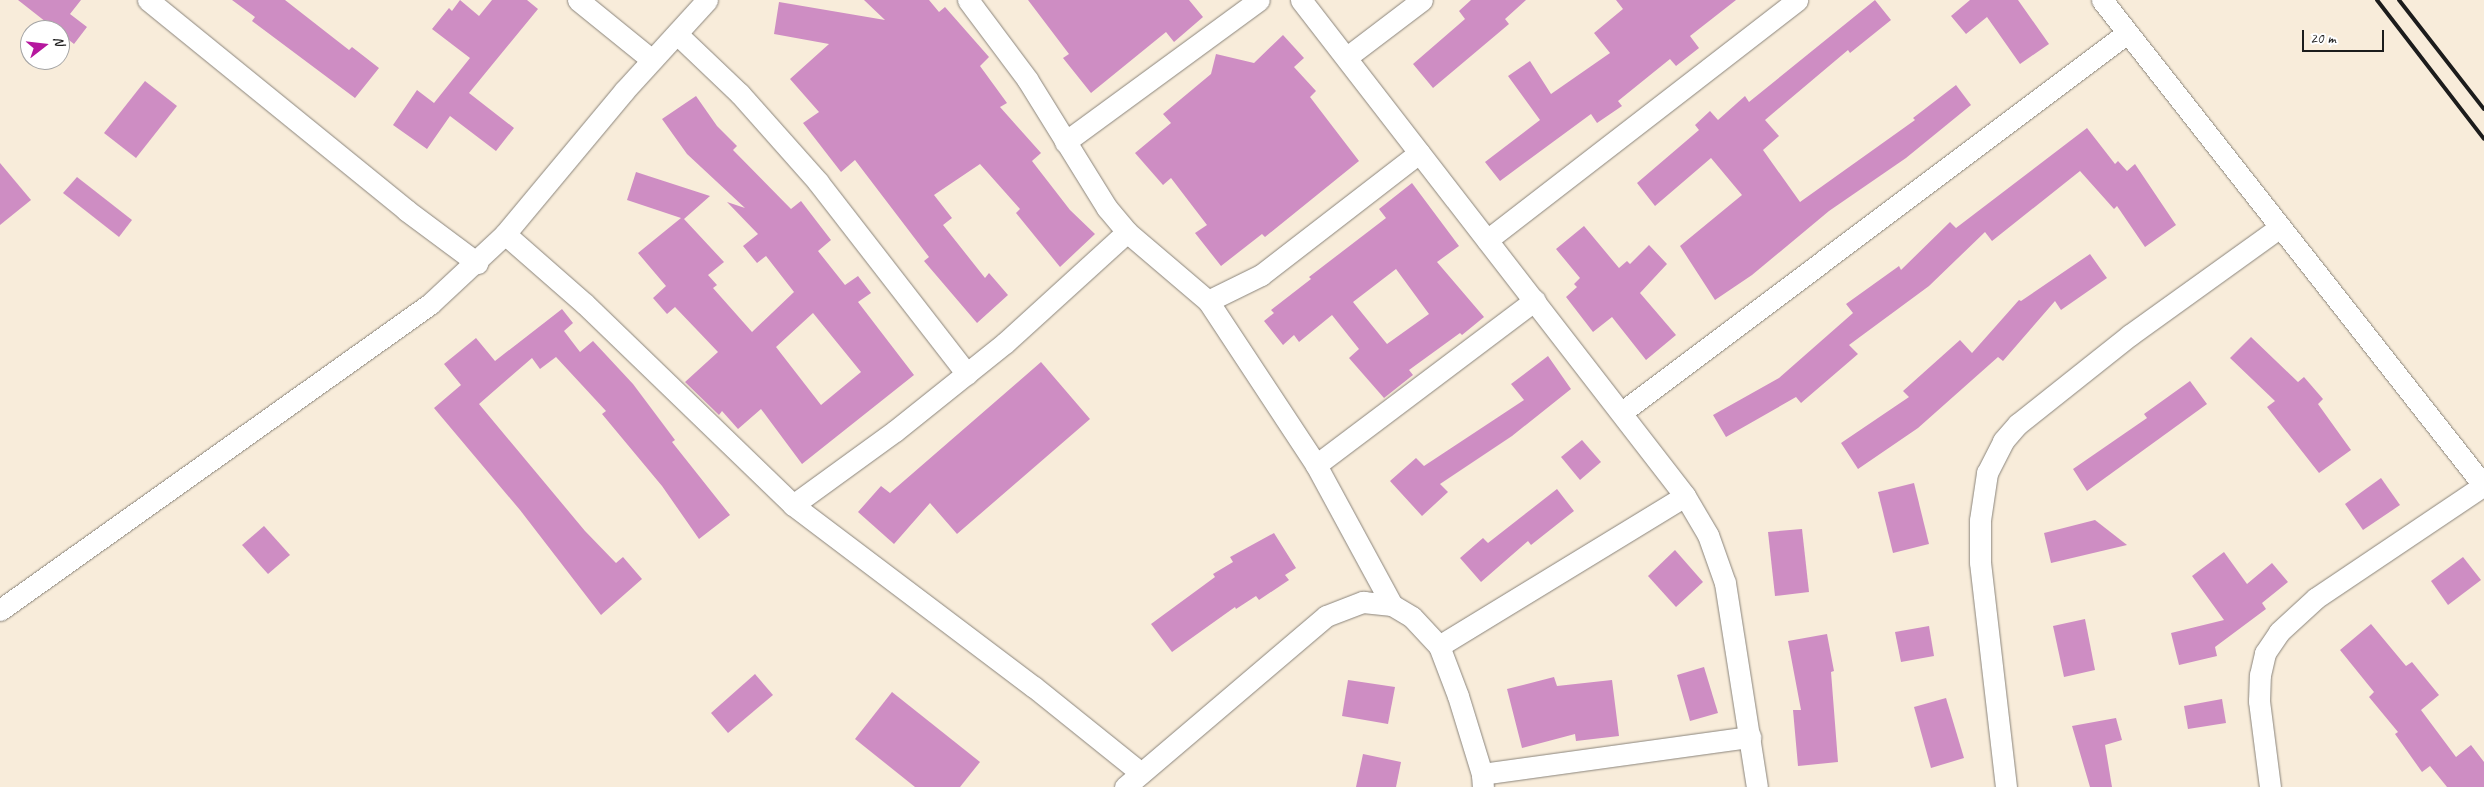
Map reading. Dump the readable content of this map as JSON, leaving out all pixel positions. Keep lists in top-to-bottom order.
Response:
{
  "scale_bar": "20 m",
  "north": "right"
}
